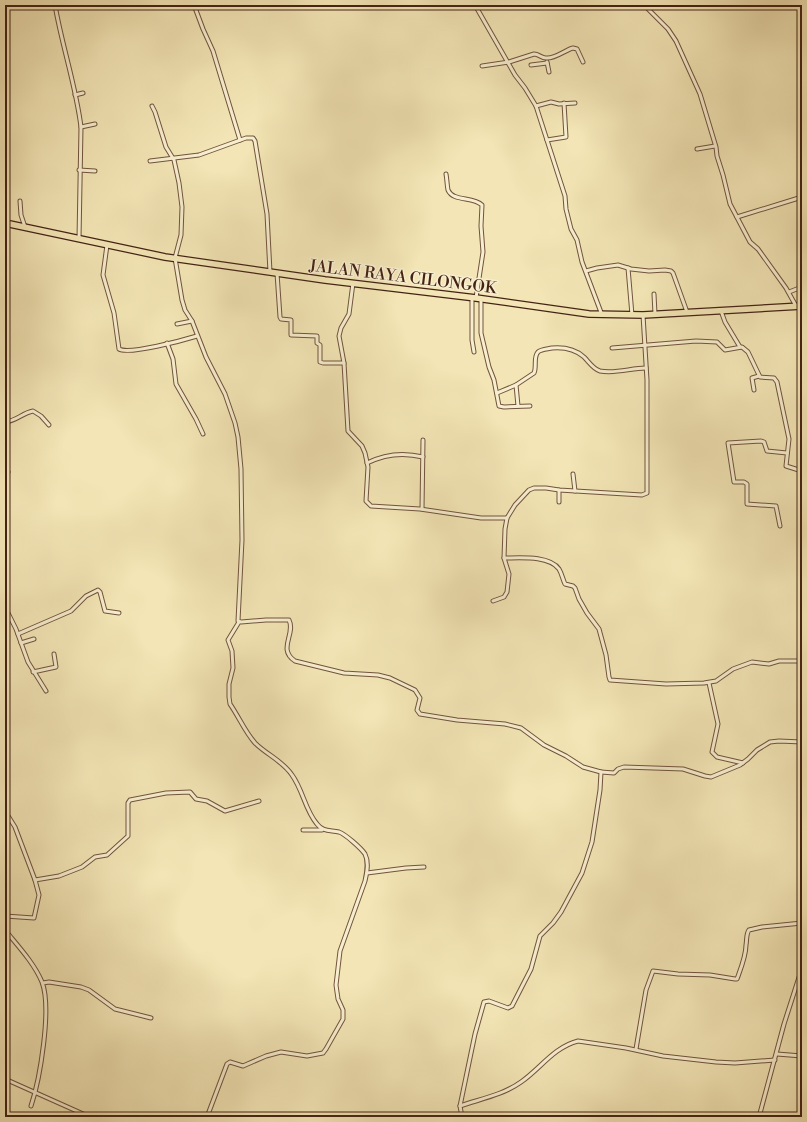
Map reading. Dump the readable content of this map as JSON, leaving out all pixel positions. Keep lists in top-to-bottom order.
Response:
{
  "streets": {
    "highway": ["JALAN RAYA CILONGOK"]
  }
}
